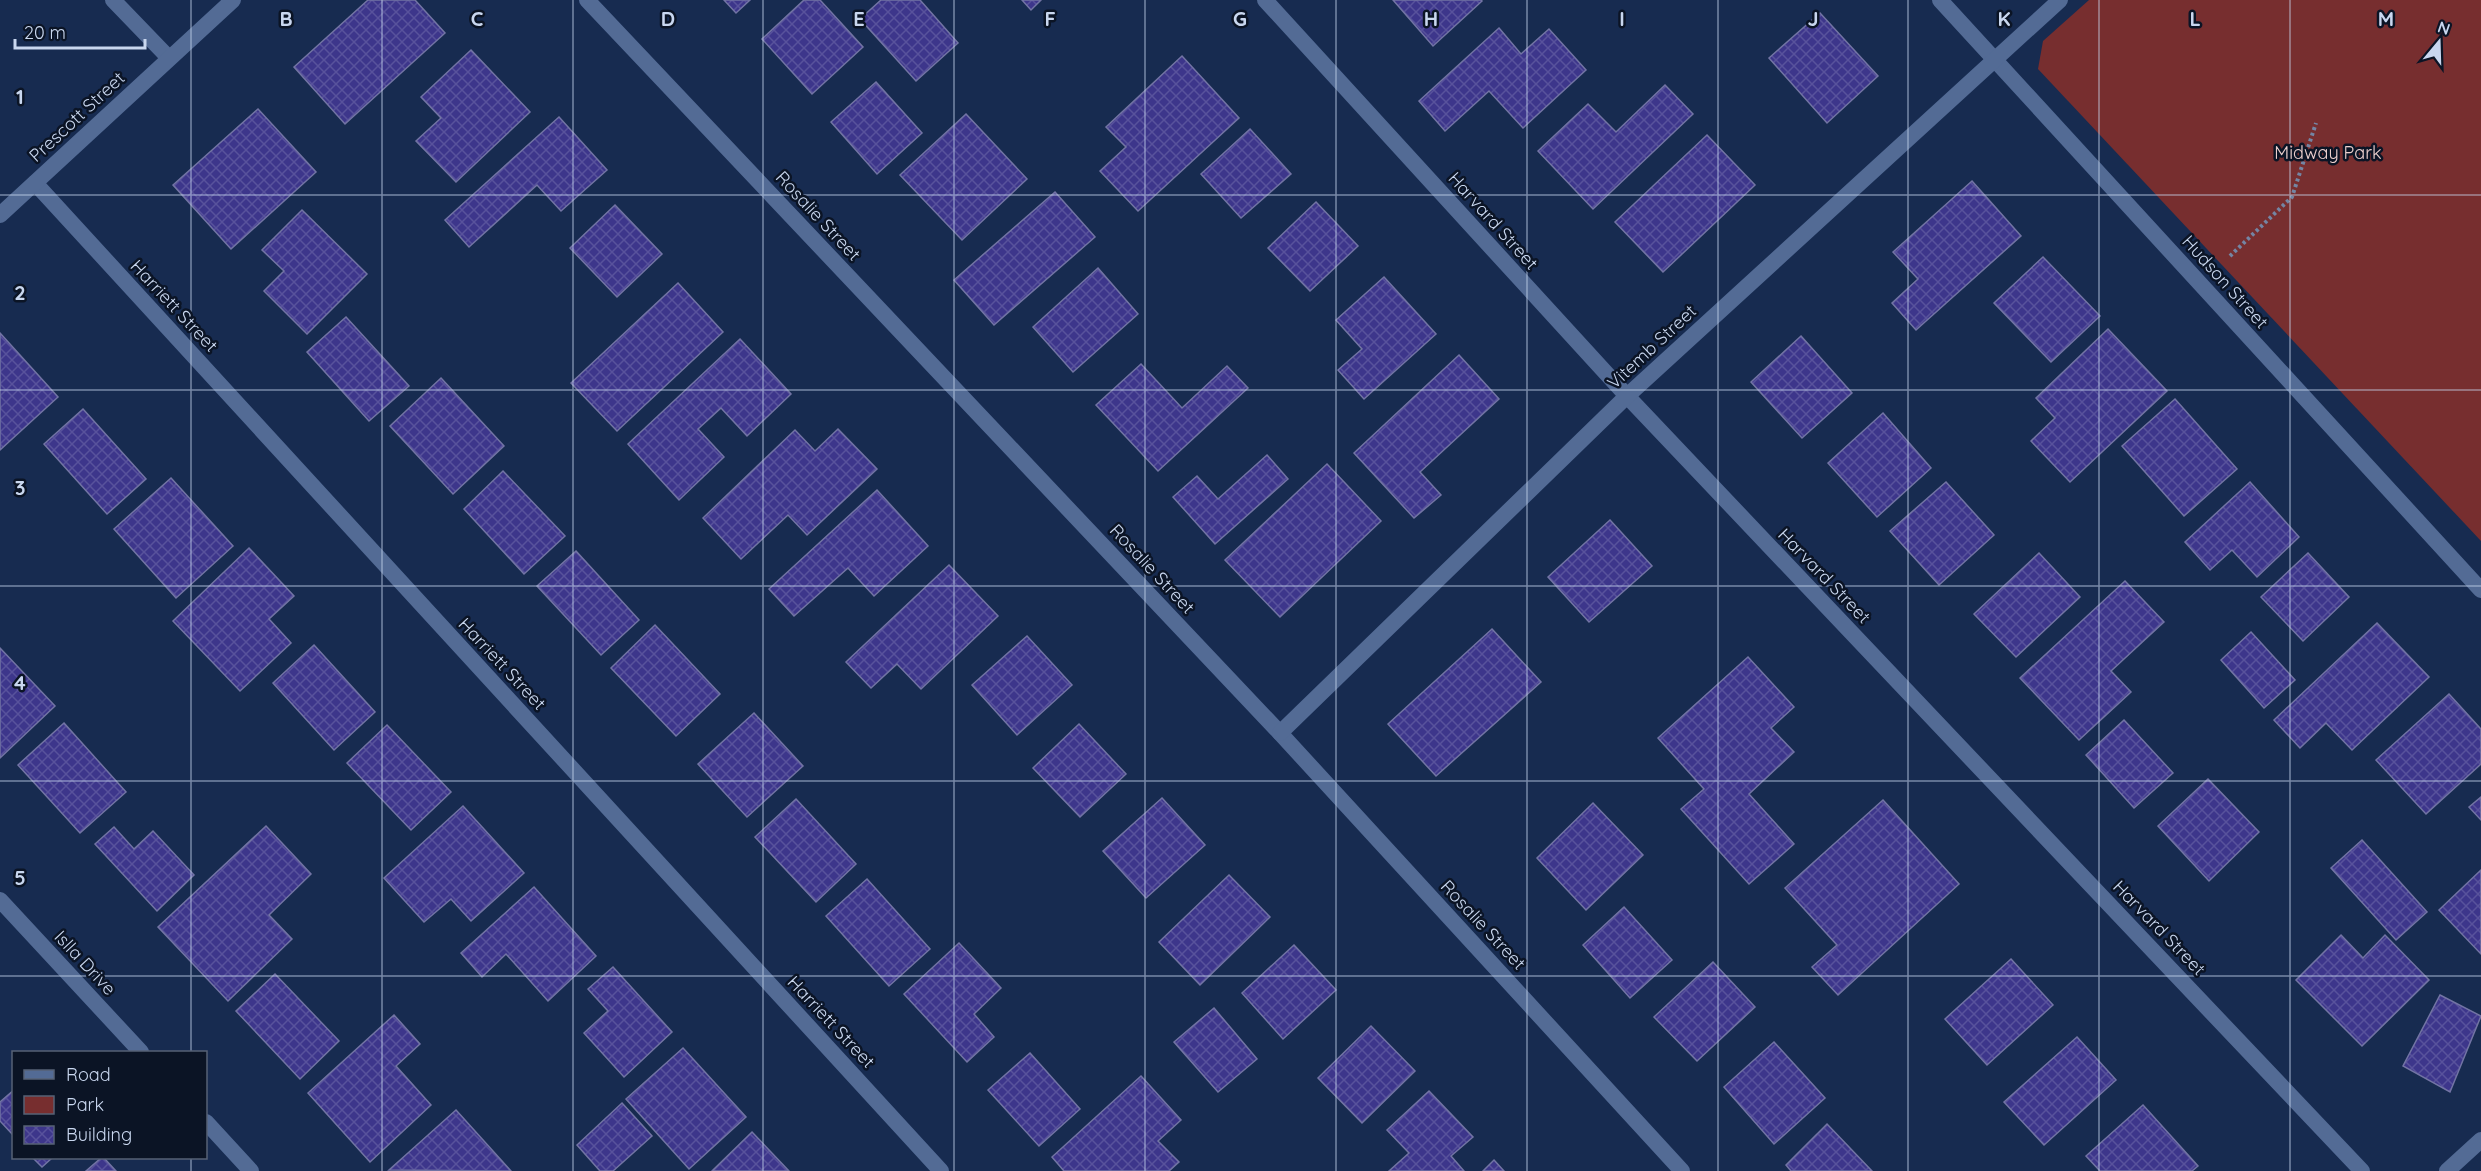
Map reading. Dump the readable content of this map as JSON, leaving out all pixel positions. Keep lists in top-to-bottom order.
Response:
{
  "streets": {
    "street": [
      "Prescott Street",
      "Rosalie Street",
      "Harvard Street",
      "Hudson Street",
      "Harriett Street",
      "Vitemb Street",
      "Islla Drive"
    ]
  },
  "crossings": [
    ["Prescott Street", "Harriett Street"],
    ["Rosalie Street", "Vitemb Street"],
    ["Harvard Street", "Vitemb Street"],
    ["Hudson Street", "Vitemb Street"]
  ],
  "parks": ["Midway Park"],
  "legend": ["Road", "Park", "Building"],
  "scale_bar": "20 m",
  "north": "top",
  "grid": {
    "columns": [
      "B",
      "C",
      "D",
      "E",
      "F",
      "G",
      "H",
      "I",
      "J",
      "K",
      "L",
      "M"
    ],
    "rows": [
      "1",
      "2",
      "3",
      "4",
      "5"
    ]
  }
}
